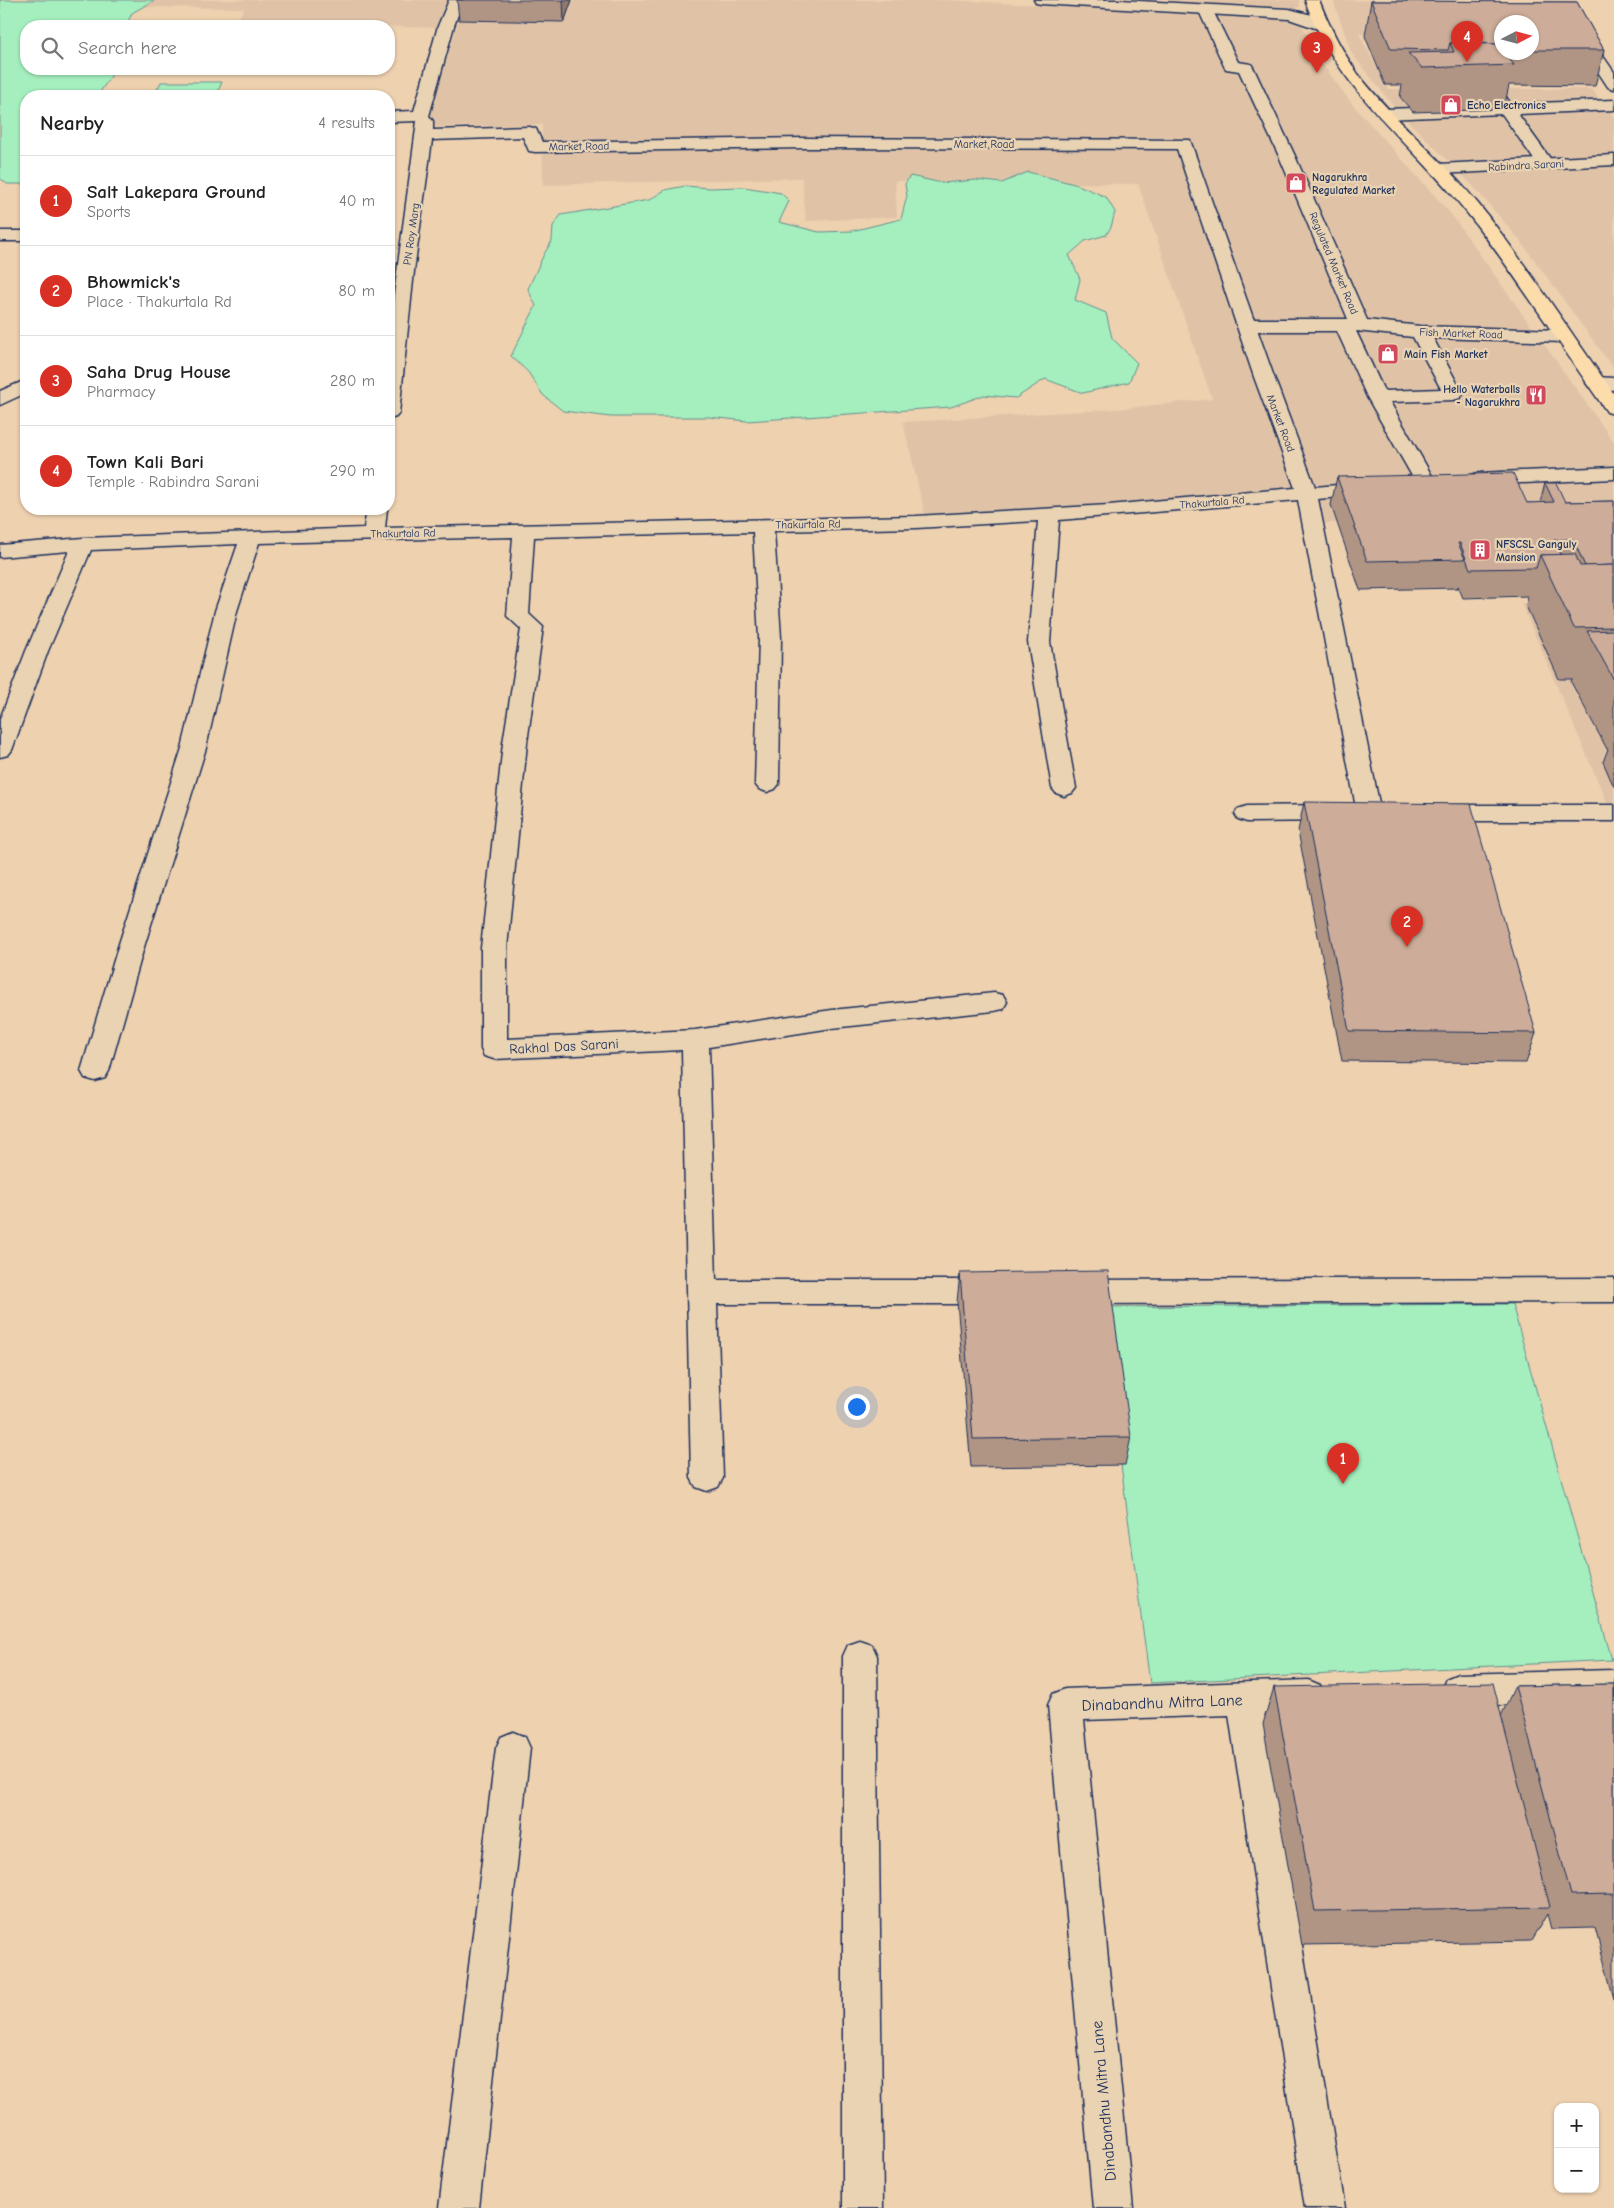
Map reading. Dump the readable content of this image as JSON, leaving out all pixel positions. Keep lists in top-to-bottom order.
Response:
{
  "streets": {
    "street": [
      "Market Road",
      "Rabindra Sarani",
      "PN Roy Marg",
      "Regulated Market Road",
      "Fish Market Road",
      "Thakurtala Rd",
      "Rakhal Das Sarani",
      "Dinabandhu Mitra Lane"
    ]
  },
  "crossings": [
    ["Market Road", "PN Roy Marg"],
    ["Market Road", "Fish Market Road"],
    ["Market Road", "Thakurtala Rd"],
    ["Regulated Market Road", "Fish Market Road"],
    ["Regulated Market Road", "Thakurtala Rd"],
    ["Thakurtala Rd", "Rakhal Das Sarani"]
  ],
  "places": {
    "shop": ["Echo Electronics", "Nagarukhra Regulated Market", "Main Fish Market"],
    "restaurant": ["Hello Waterballs - Nagarukhra"],
    "building": ["NFSCSL Ganguly Mansion"]
  },
  "north": "right",
  "page": {
    "search": "Search here",
    "pins": [
      "4",
      "3",
      "2",
      "1"
    ],
    "heading": ["Nearby", "4 results"],
    "list": [
      {
        "mark": "1",
        "name": "Salt Lakepara Ground",
        "note": "Sports",
        "value": "40 m"
      },
      {
        "mark": "2",
        "name": "Bhowmick's",
        "note": "Place · Thakurtala Rd",
        "value": "80 m"
      },
      {
        "mark": "3",
        "name": "Saha Drug House",
        "note": "Pharmacy",
        "value": "280 m"
      },
      {
        "mark": "4",
        "name": "Town Kali Bari",
        "note": "Temple · Rabindra Sarani",
        "value": "290 m"
      }
    ],
    "map_buttons": ["+", "−"]
  }
}
